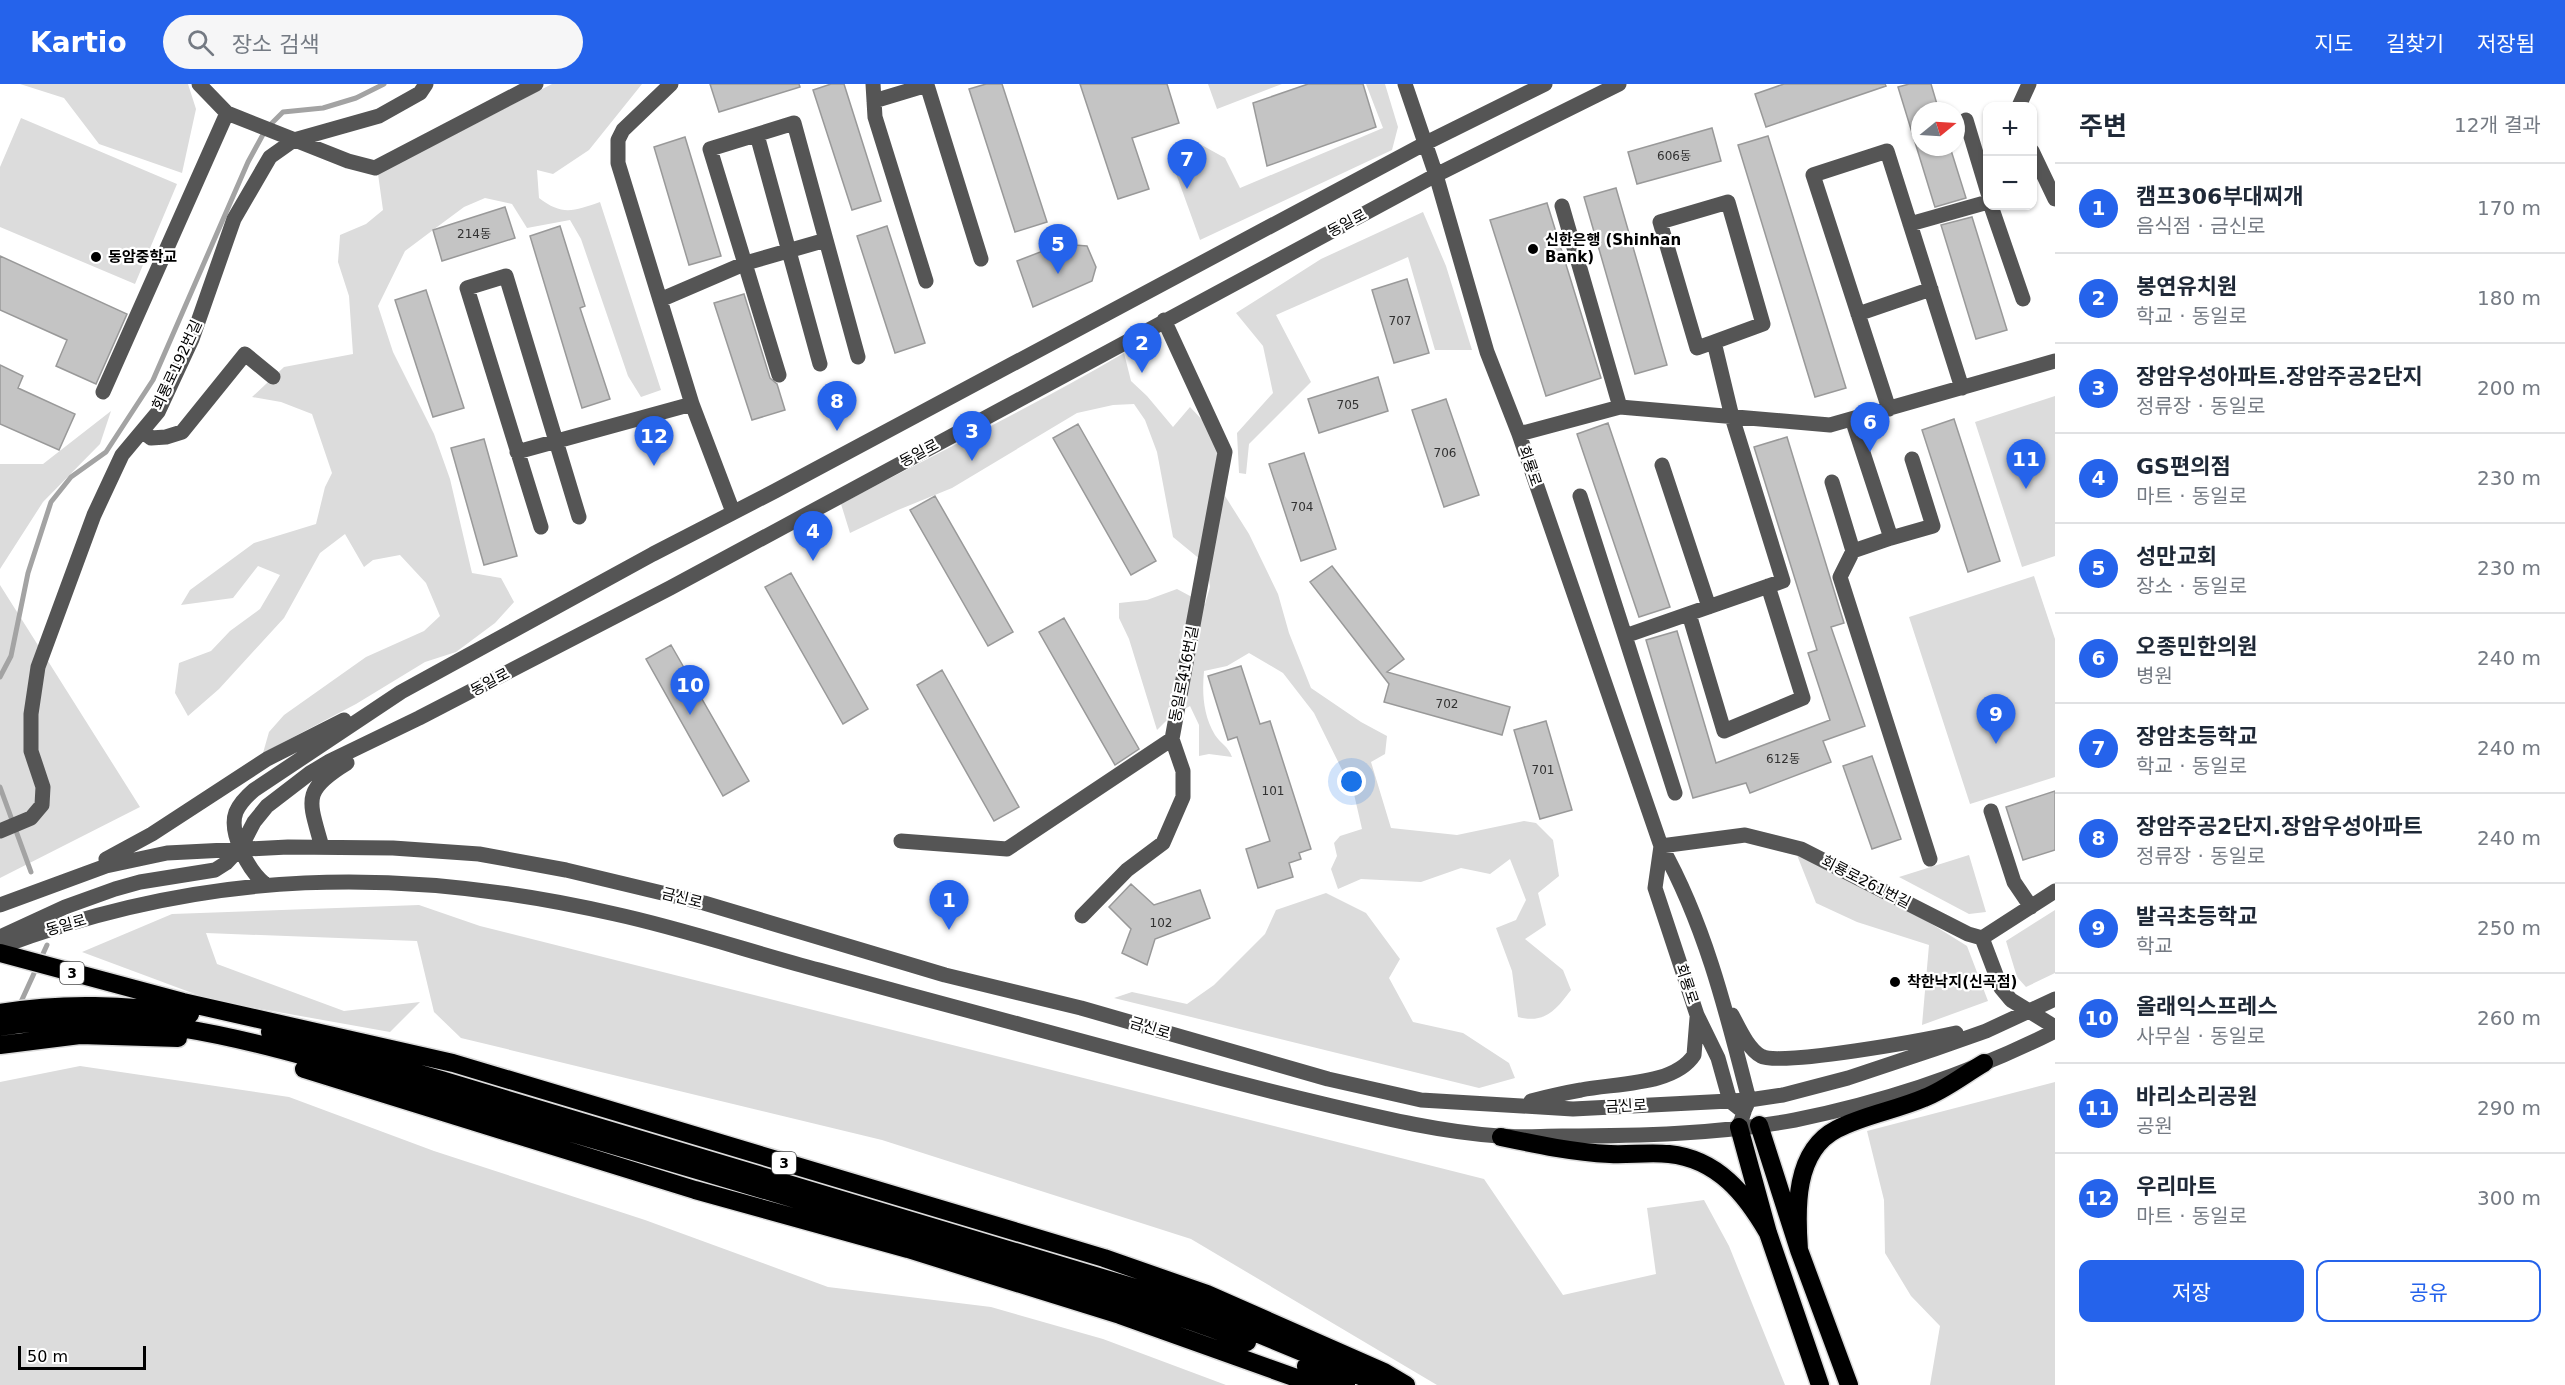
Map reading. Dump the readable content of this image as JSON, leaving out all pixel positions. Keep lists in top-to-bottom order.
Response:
{
  "streets": {
    "highway": ["3"],
    "street": [
      "동일로",
      "회룡로192번길",
      "회룡로",
      "동일로416번길",
      "회룡로261번길",
      "금신로"
    ]
  },
  "crossings": [
    ["동일로", "회룡로"],
    ["동일로", "동일로416번길"],
    ["동일로", "금신로"],
    ["회룡로", "회룡로261번길"],
    ["회룡로", "금신로"]
  ],
  "places": ["신한은행 (Shinhan Bank)", "동암중학교", "착한낙지(신곡점)"],
  "house_numbers": [
    "606동",
    "214동",
    "707",
    "705",
    "706",
    "704",
    "702",
    "612동",
    "701",
    "101",
    "102"
  ],
  "scale_bar": "50 m",
  "north": "right",
  "page": {
    "header": "Kartio",
    "search": "장소 검색",
    "nav": ["지도", "길찾기", "저장됨"],
    "heading": ["주변", "12개 결과"],
    "map_buttons": ["+", "−"],
    "pins": [
      "7",
      "5",
      "2",
      "8",
      "6",
      "3",
      "12",
      "11",
      "4",
      "10",
      "9",
      "1"
    ],
    "list": [
      {
        "mark": "1",
        "name": "캠프306부대찌개",
        "note": "음식점 · 금신로",
        "value": "170 m"
      },
      {
        "mark": "2",
        "name": "봉연유치원",
        "note": "학교 · 동일로",
        "value": "180 m"
      },
      {
        "mark": "3",
        "name": "장암우성아파트.장암주공2단지",
        "note": "정류장 · 동일로",
        "value": "200 m"
      },
      {
        "mark": "4",
        "name": "GS편의점",
        "note": "마트 · 동일로",
        "value": "230 m"
      },
      {
        "mark": "5",
        "name": "성만교회",
        "note": "장소 · 동일로",
        "value": "230 m"
      },
      {
        "mark": "6",
        "name": "오종민한의원",
        "note": "병원",
        "value": "240 m"
      },
      {
        "mark": "7",
        "name": "장암초등학교",
        "note": "학교 · 동일로",
        "value": "240 m"
      },
      {
        "mark": "8",
        "name": "장암주공2단지.장암우성아파트",
        "note": "정류장 · 동일로",
        "value": "240 m"
      },
      {
        "mark": "9",
        "name": "발곡초등학교",
        "note": "학교",
        "value": "250 m"
      },
      {
        "mark": "10",
        "name": "올래익스프레스",
        "note": "사무실 · 동일로",
        "value": "260 m"
      },
      {
        "mark": "11",
        "name": "바리소리공원",
        "note": "공원",
        "value": "290 m"
      },
      {
        "mark": "12",
        "name": "우리마트",
        "note": "마트 · 동일로",
        "value": "300 m"
      }
    ],
    "buttons": ["저장", "공유"],
    "scale": "50 m"
  }
}
